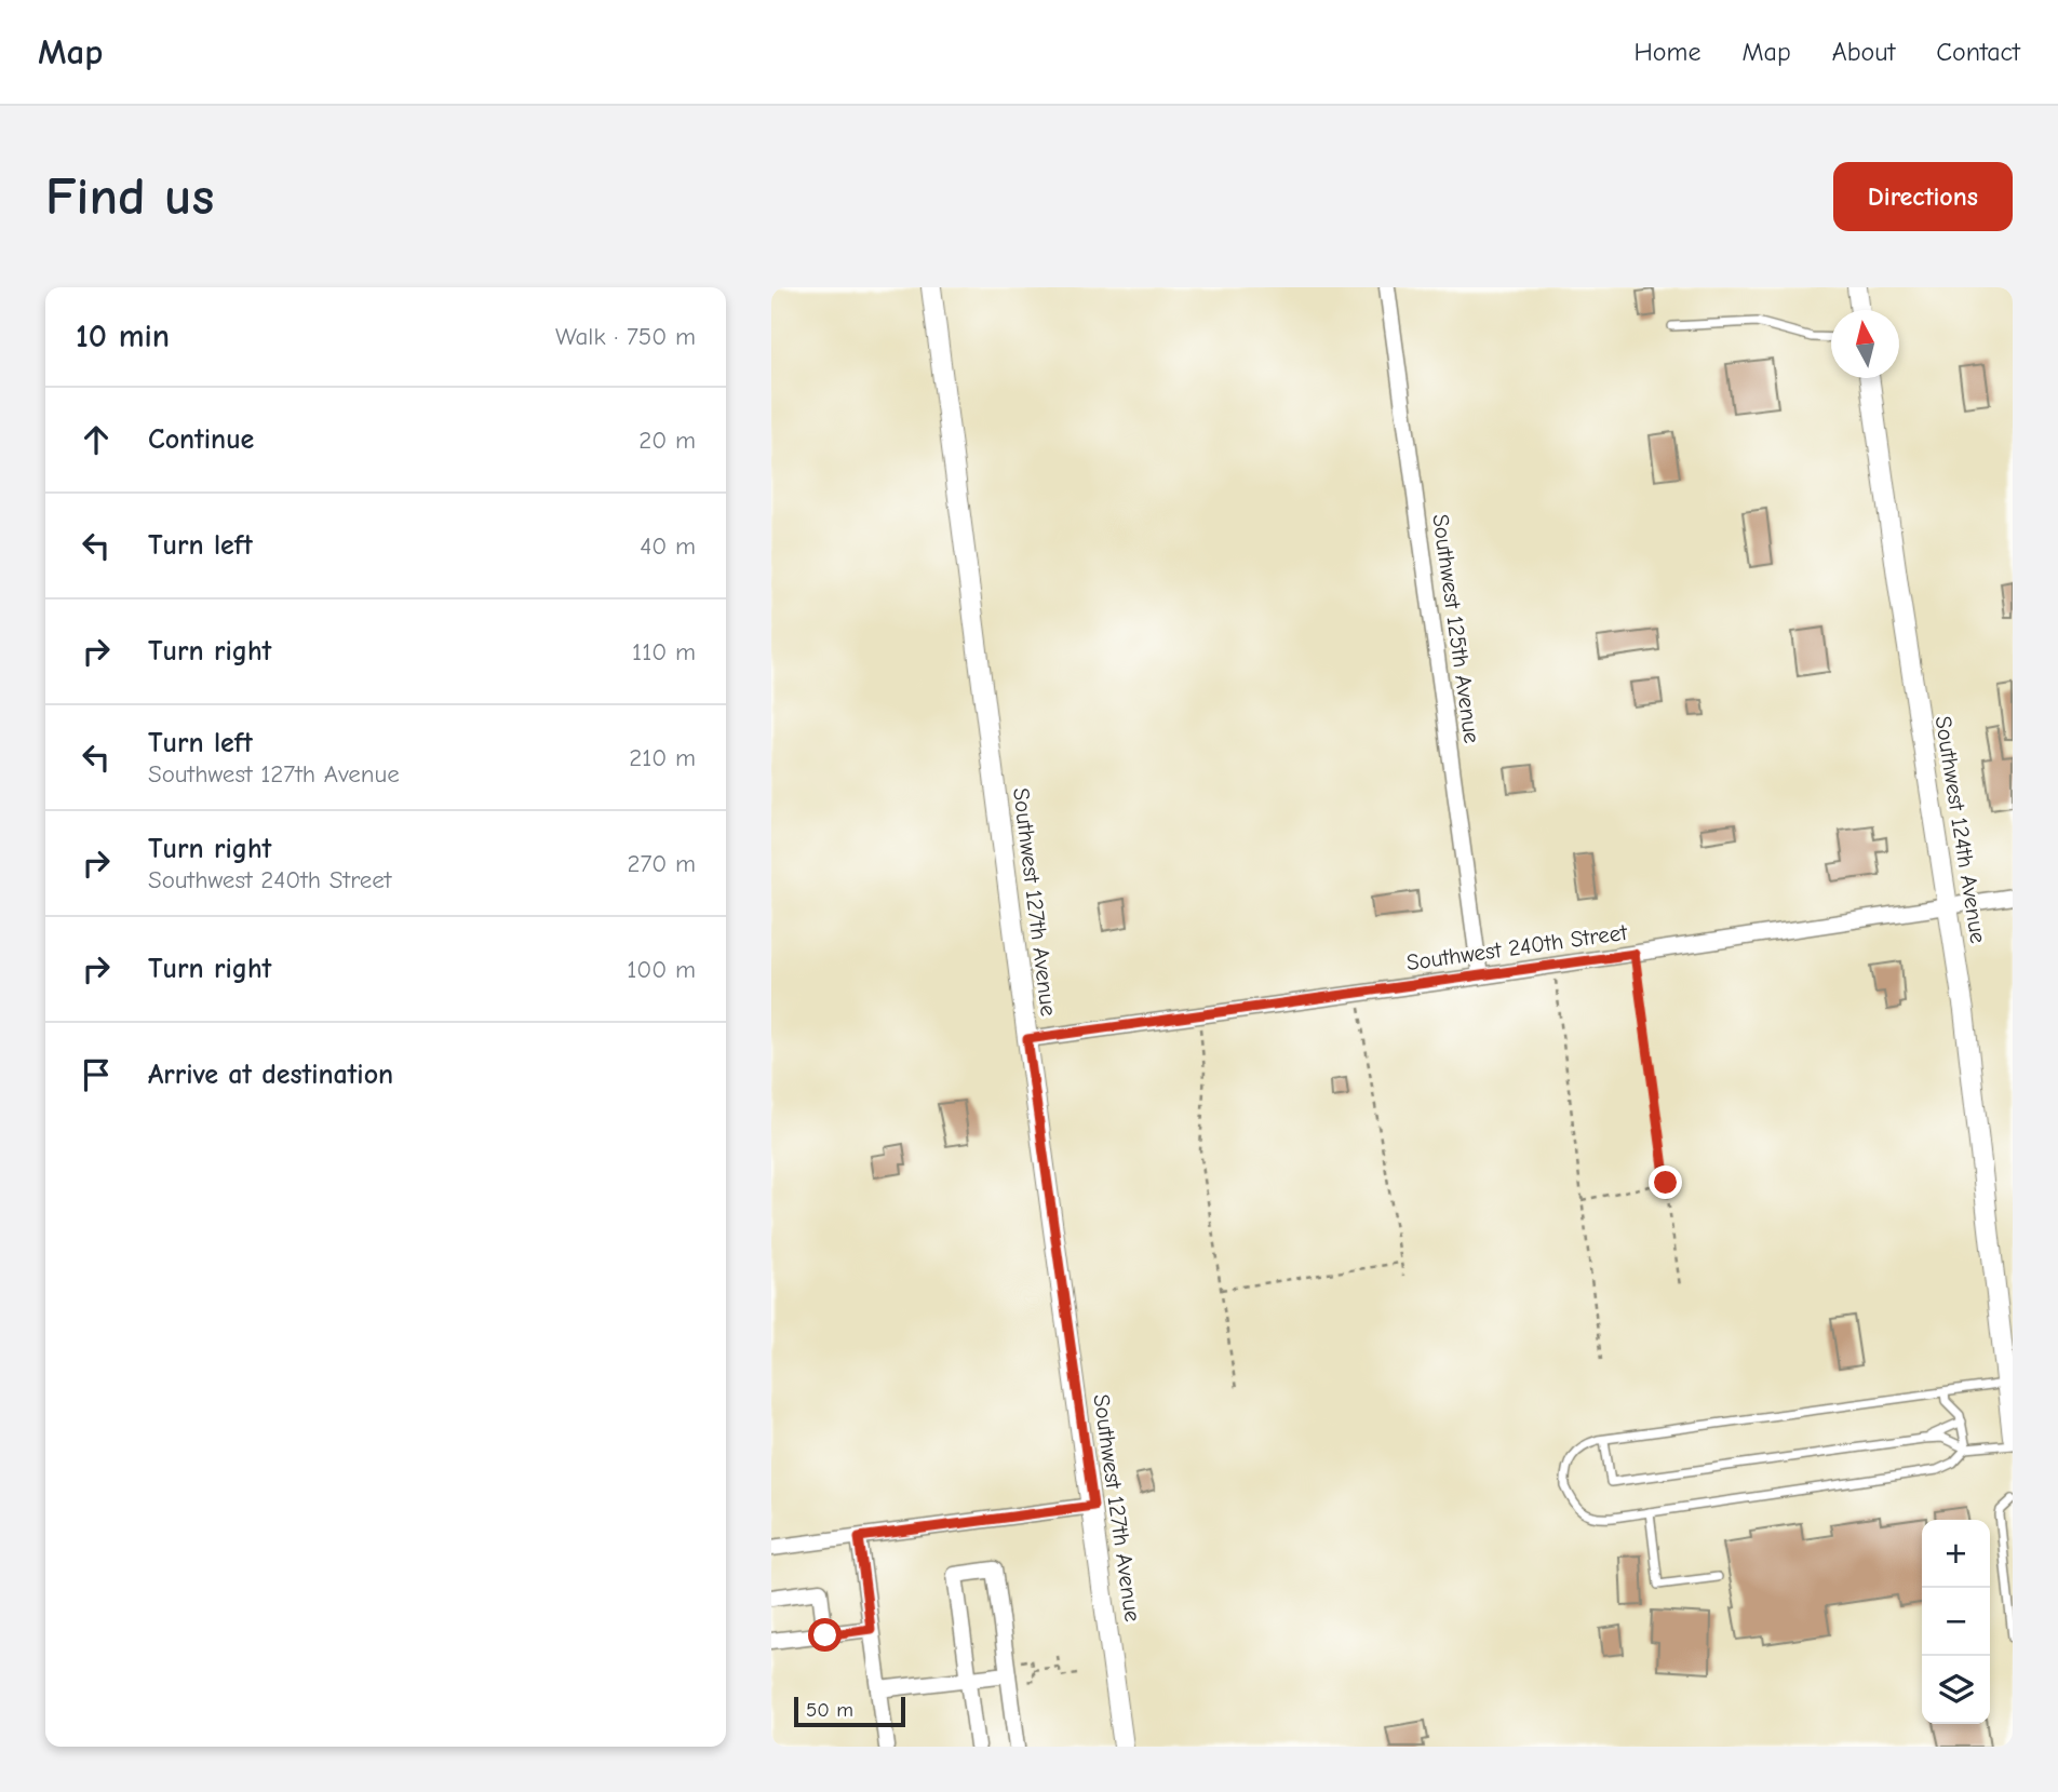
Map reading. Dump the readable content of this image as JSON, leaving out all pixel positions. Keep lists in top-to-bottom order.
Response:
{
  "streets": {
    "street": [
      "Southwest 125th Avenue",
      "Southwest 124th Avenue",
      "Southwest 127th Avenue",
      "Southwest 240th Street"
    ]
  },
  "crossings": [
    ["Southwest 125th Avenue", "Southwest 240th Street"],
    ["Southwest 124th Avenue", "Southwest 240th Street"],
    ["Southwest 127th Avenue", "Southwest 240th Street"]
  ],
  "scale_bar": "50 m",
  "north": "top",
  "page": {
    "header": "Map",
    "nav": [
      "Home",
      "Map",
      "About",
      "Contact"
    ],
    "buttons": "Directions",
    "title": "Find us",
    "heading": ["10 min", "Walk · 750 m"],
    "list": [
      ["Continue", "20 m"],
      ["Turn left", "40 m"],
      ["Turn right", "110 m"],
      ["Turn left", "Southwest 127th Avenue", "210 m"],
      ["Turn right", "Southwest 240th Street", "270 m"],
      ["Turn right", "100 m"],
      "Arrive at destination"
    ],
    "map_buttons": ["+", "−"],
    "scale": "50 m"
  }
}
